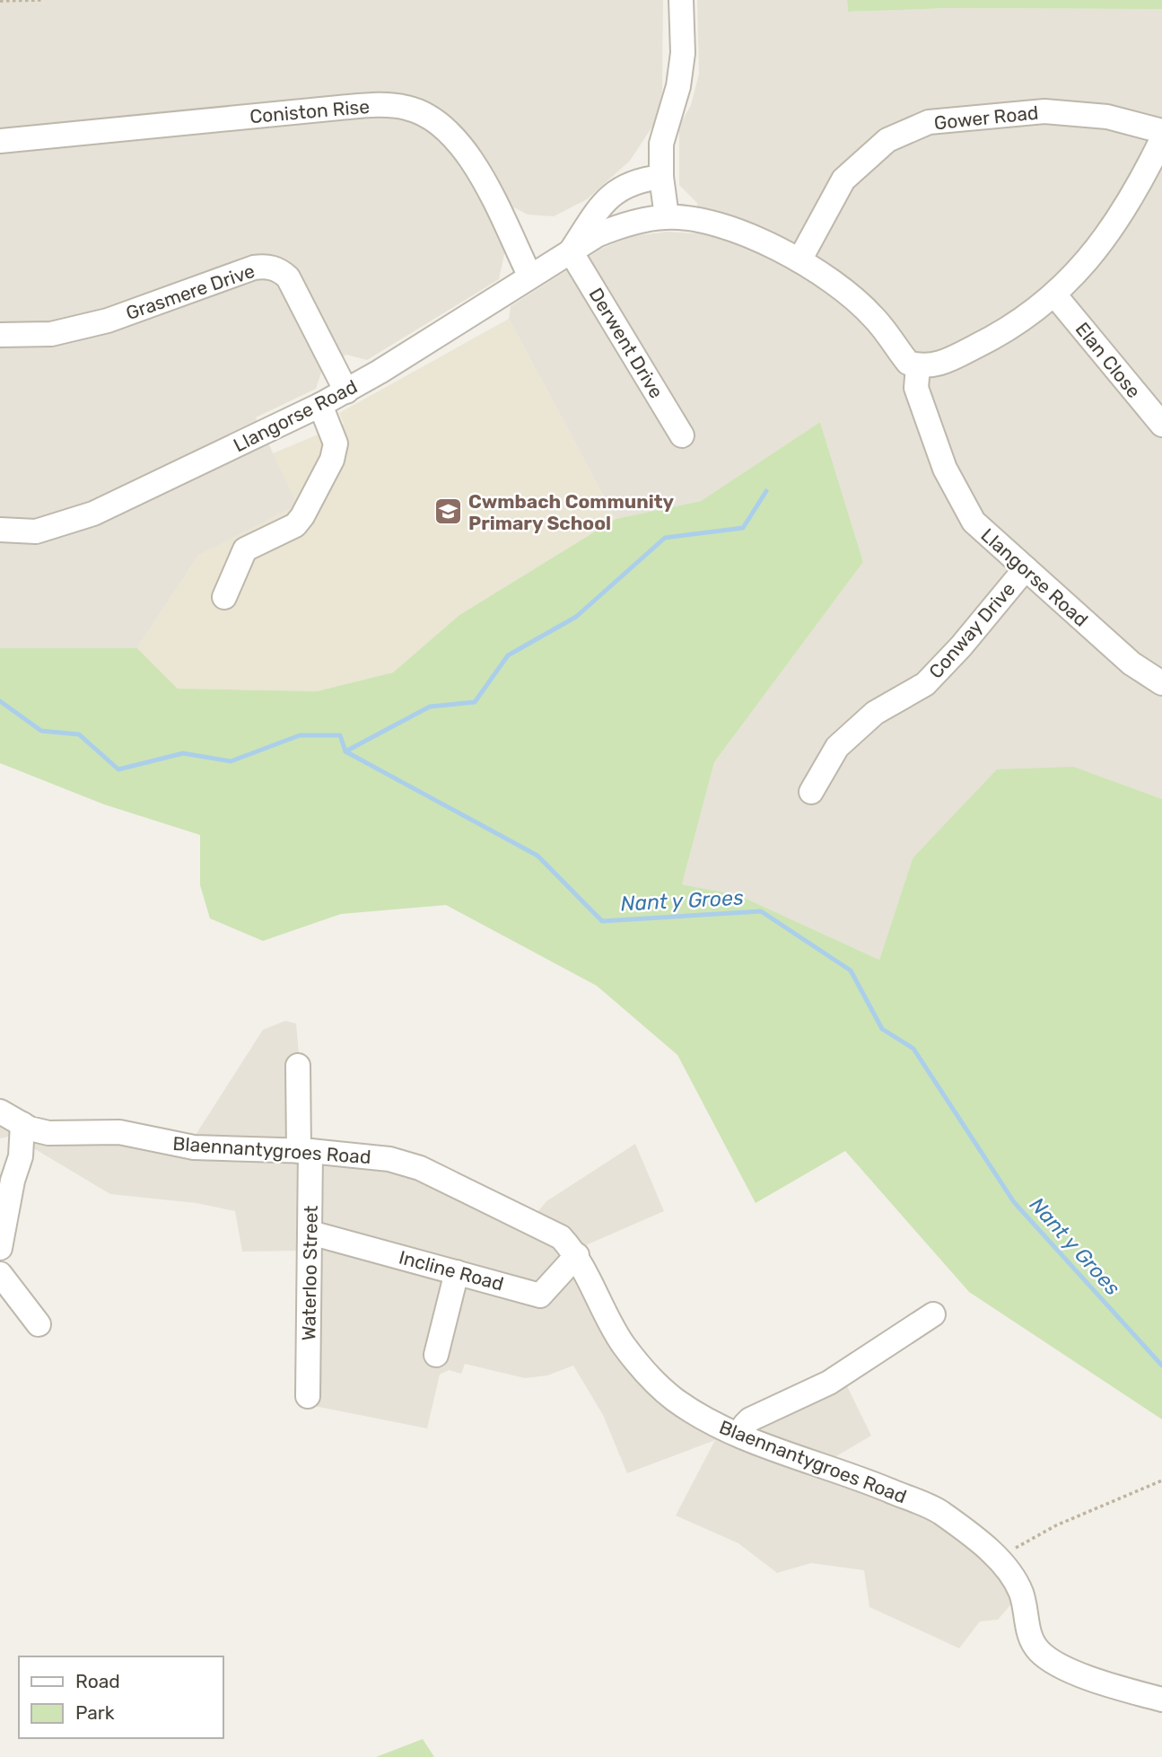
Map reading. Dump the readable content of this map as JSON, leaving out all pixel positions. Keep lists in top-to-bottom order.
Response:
{
  "streets": {
    "street": [
      "Coniston Rise",
      "Gower Road",
      "Grasmere Drive",
      "Derwent Drive",
      "Elan Close",
      "Llangorse Road",
      "Conway Drive",
      "Blaennantygroes Road",
      "Incline Road",
      "Waterloo Street"
    ]
  },
  "crossings": [
    ["Coniston Rise", "Llangorse Road"],
    ["Gower Road", "Llangorse Road"],
    ["Grasmere Drive", "Llangorse Road"],
    ["Derwent Drive", "Llangorse Road"],
    ["Llangorse Road", "Conway Drive"],
    ["Blaennantygroes Road", "Incline Road"],
    ["Blaennantygroes Road", "Waterloo Street"],
    ["Incline Road", "Waterloo Street"]
  ],
  "water": ["Nant y Groes"],
  "places": {
    "school or university": ["Cwmbach Community Primary School"]
  },
  "legend": ["Road", "Park"]
}
